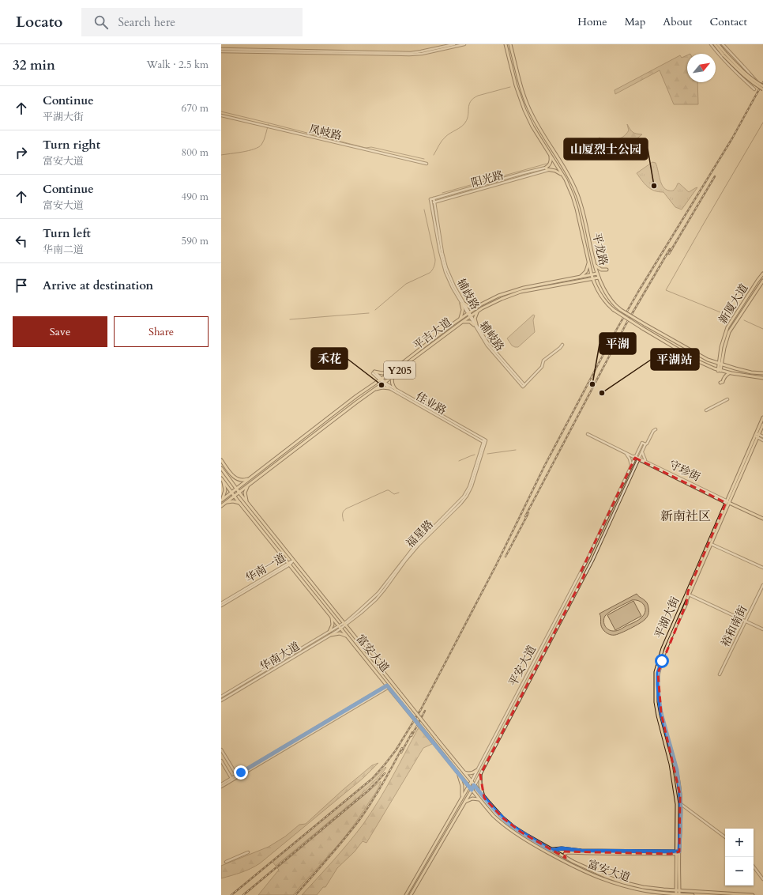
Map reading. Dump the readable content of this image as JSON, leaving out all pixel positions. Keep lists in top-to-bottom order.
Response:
{
  "streets": {
    "main road": [
      "平龙路",
      "新厦大道",
      "平吉大道",
      "Y205",
      "守珍街",
      "平湖大街",
      "富安大道",
      "平安大道"
    ],
    "street": [
      "凤岐路",
      "阳光路",
      "辅歧路",
      "辅岐路",
      "佳业路",
      "福星路",
      "华南一道",
      "裕和南街",
      "华南大道"
    ]
  },
  "crossings": [
    ["阳光路", "辅歧路"],
    ["平龙路", "新厦大道"],
    ["平龙路", "平吉大道"],
    ["辅歧路", "平吉大道"],
    ["辅歧路", "辅岐路"],
    ["平吉大道", "辅岐路"],
    ["平吉大道", "佳业路"],
    ["平吉大道", "富安大道"],
    ["佳业路", "福星路"],
    ["守珍街", "平湖大街"],
    ["守珍街", "平安大道"],
    ["福星路", "富安大道"],
    ["福星路", "华南大道"],
    ["华南一道", "富安大道"],
    ["平湖大街", "富安大道"],
    ["富安大道", "华南大道"],
    ["富安大道", "平安大道"]
  ],
  "districts": ["新南社区"],
  "places": [
    "山厦烈士公园",
    "平湖",
    "禾花",
    "平湖站"
  ],
  "north": "top right",
  "page": {
    "header": "Locato",
    "search": "Search here",
    "nav": [
      "Home",
      "Map",
      "About",
      "Contact"
    ],
    "heading": ["32 min", "Walk · 2.5 km"],
    "list": [
      ["Continue", "平湖大街", "670 m"],
      ["Turn right", "富安大道", "800 m"],
      ["Continue", "富安大道", "490 m"],
      ["Turn left", "华南二道", "590 m"],
      "Arrive at destination"
    ],
    "buttons": ["Save", "Share"],
    "map_buttons": ["+", "−"]
  }
}
